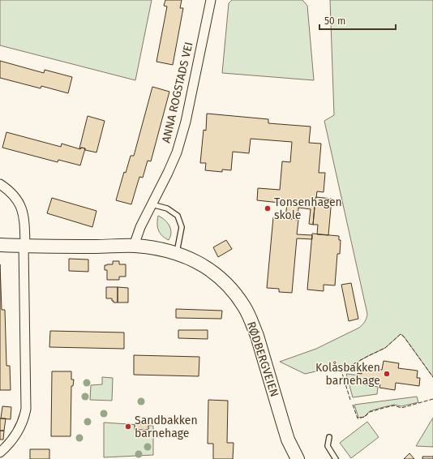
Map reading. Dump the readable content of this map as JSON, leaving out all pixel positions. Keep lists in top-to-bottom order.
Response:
{
  "streets": {
    "street": ["ANNA ROGSTADS VEI", "RØDBERGVEIEN"]
  },
  "crossings": [
    ["ANNA ROGSTADS VEI", "RØDBERGVEIEN"]
  ],
  "places": ["Tonsenhagen skole", "Kolåsbakken barnehage", "Sandbakken barnehage"],
  "scale_bar": "50 m"
}
